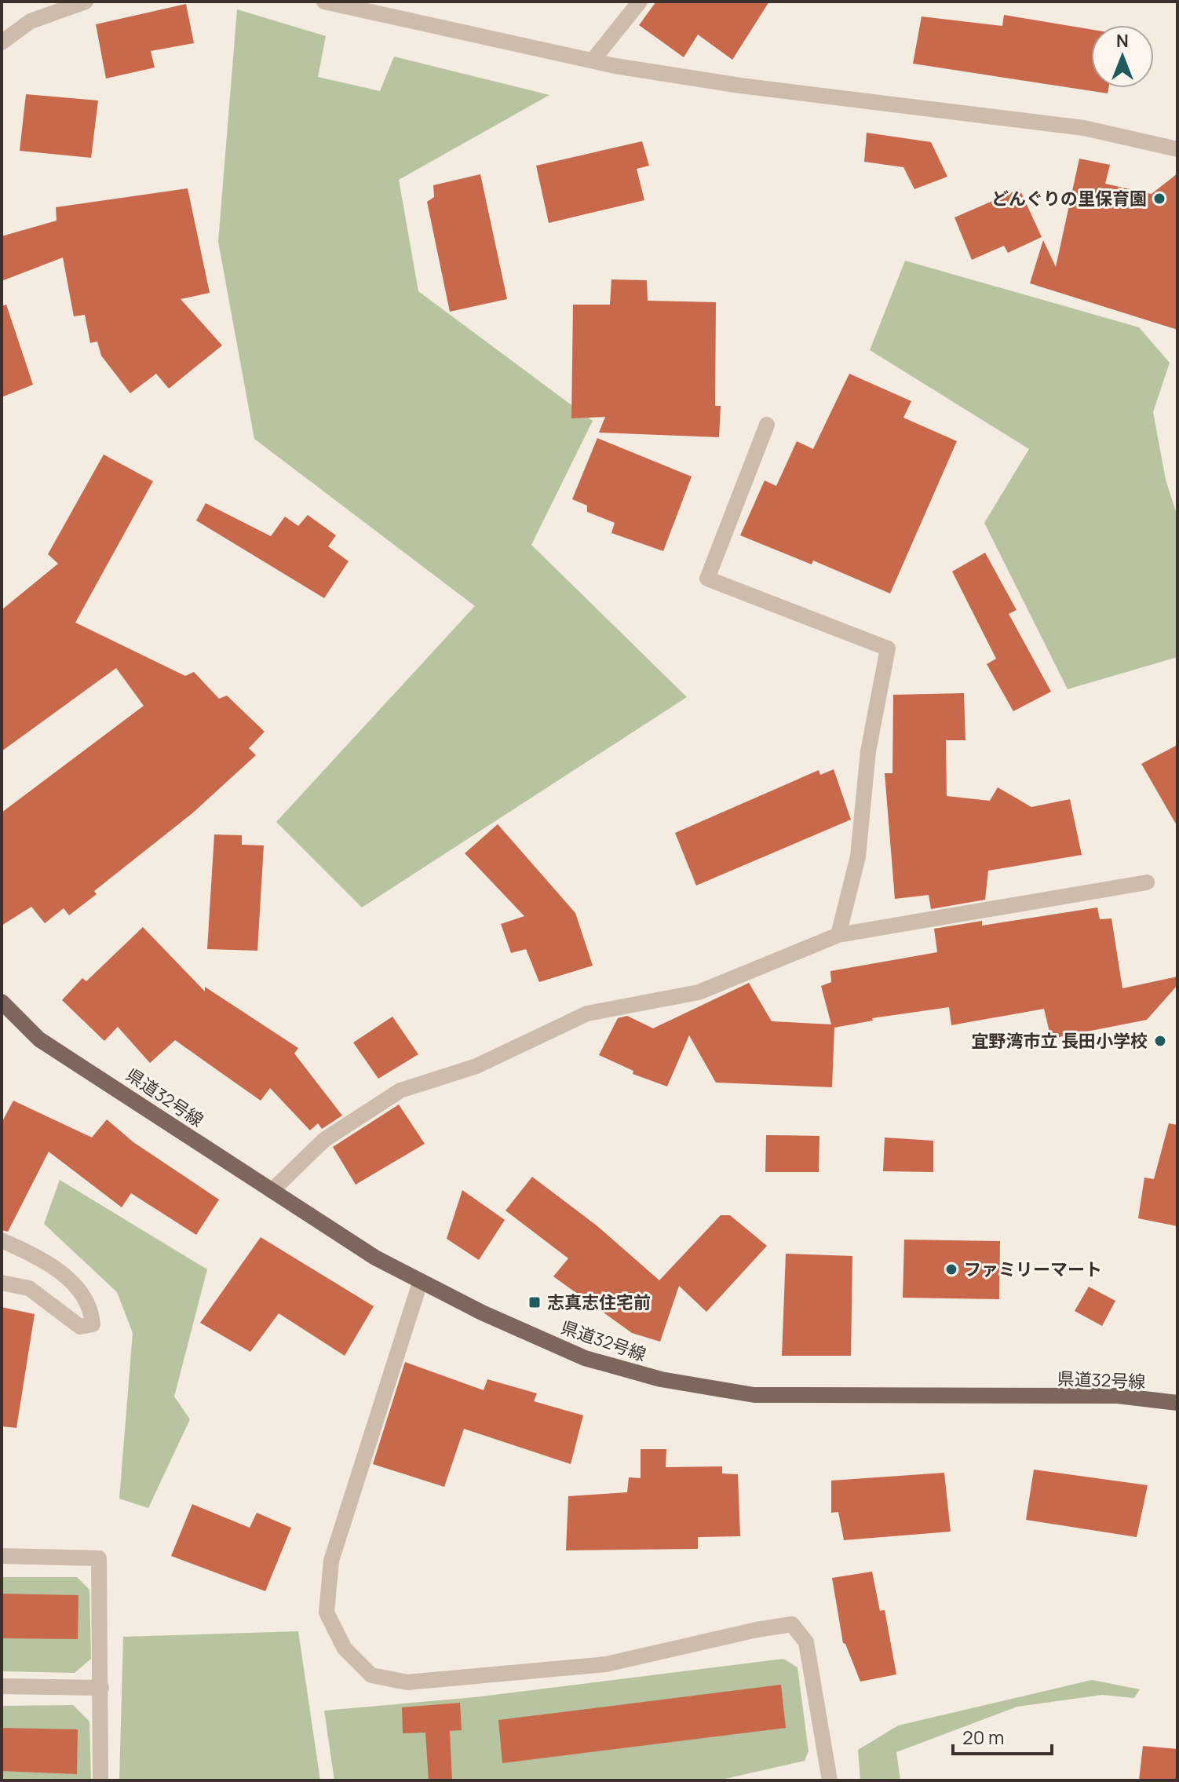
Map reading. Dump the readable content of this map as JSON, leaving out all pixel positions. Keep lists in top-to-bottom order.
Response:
{
  "streets": {
    "main road": ["県道32号線"]
  },
  "places": {
    "other": ["どんぐりの里保育園", "宜野湾市立 長田小学校", "ファミリーマート"],
    "transit": ["志真志住宅前"]
  },
  "scale_bar": "20 m",
  "north": "top"
}
